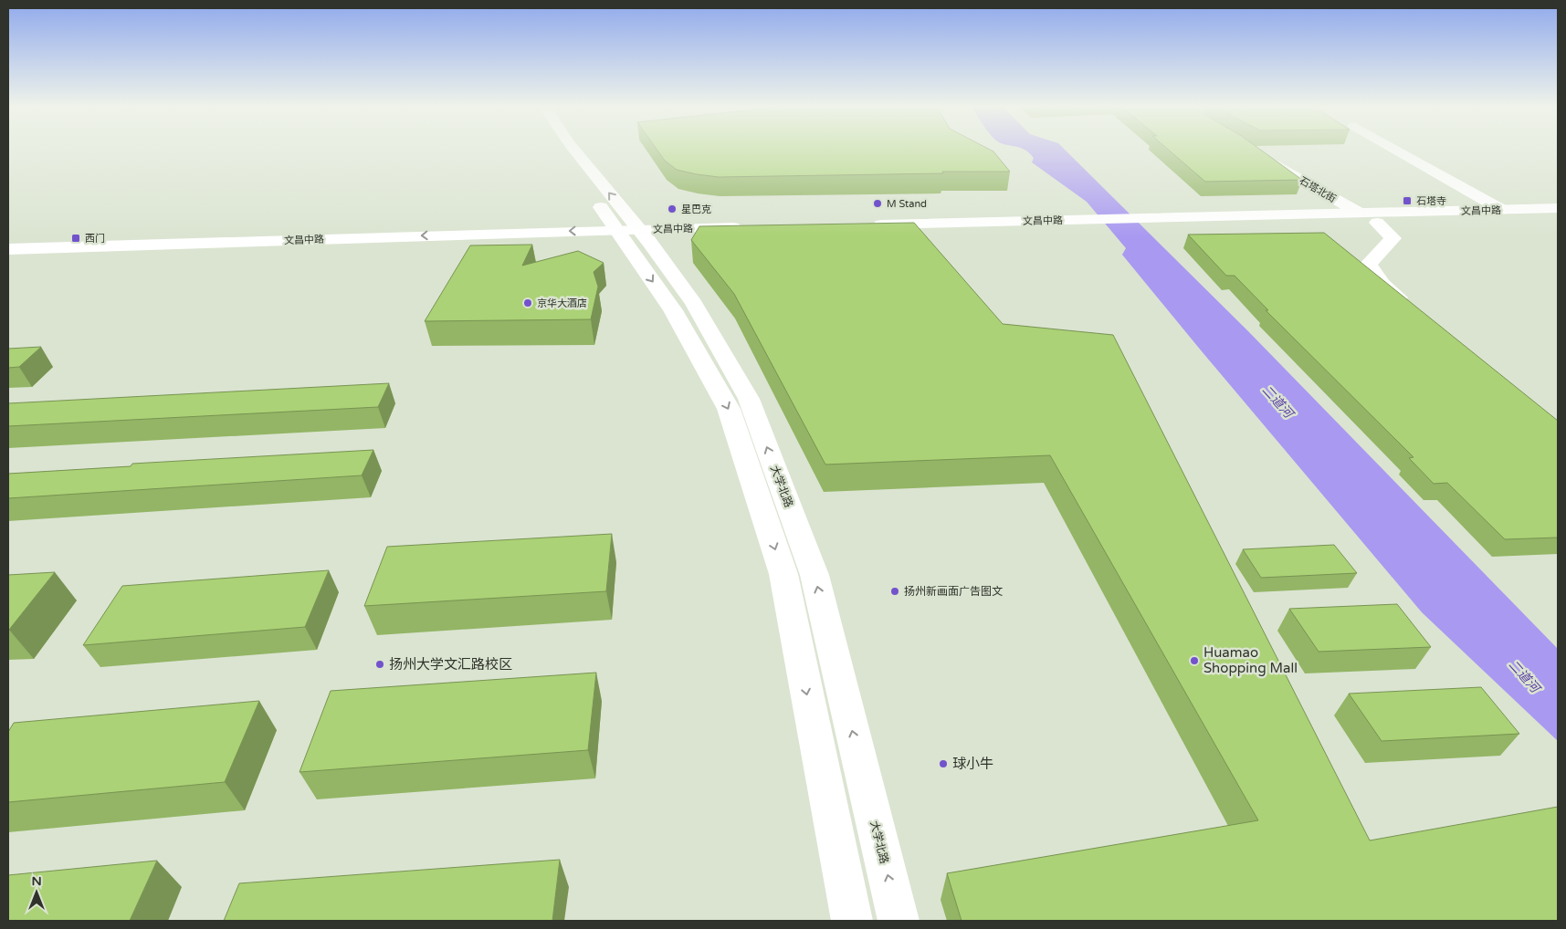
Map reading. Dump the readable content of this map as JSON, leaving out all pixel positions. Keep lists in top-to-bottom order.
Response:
{
  "streets": {
    "street": ["石塔北街", "文昌中路", "大学北路"]
  },
  "crossings": [
    ["石塔北街", "文昌中路"],
    ["文昌中路", "大学北路"]
  ],
  "water": ["二道河"],
  "places": {
    "transit": ["石塔寺", "西门"],
    "other": [
      "M Stand",
      "星巴克",
      "京华大酒店",
      "扬州新画面广告图文",
      "Huamao Shopping Mall",
      "扬州大学文汇路校区",
      "球小牛"
    ]
  },
  "north": "top"
}
